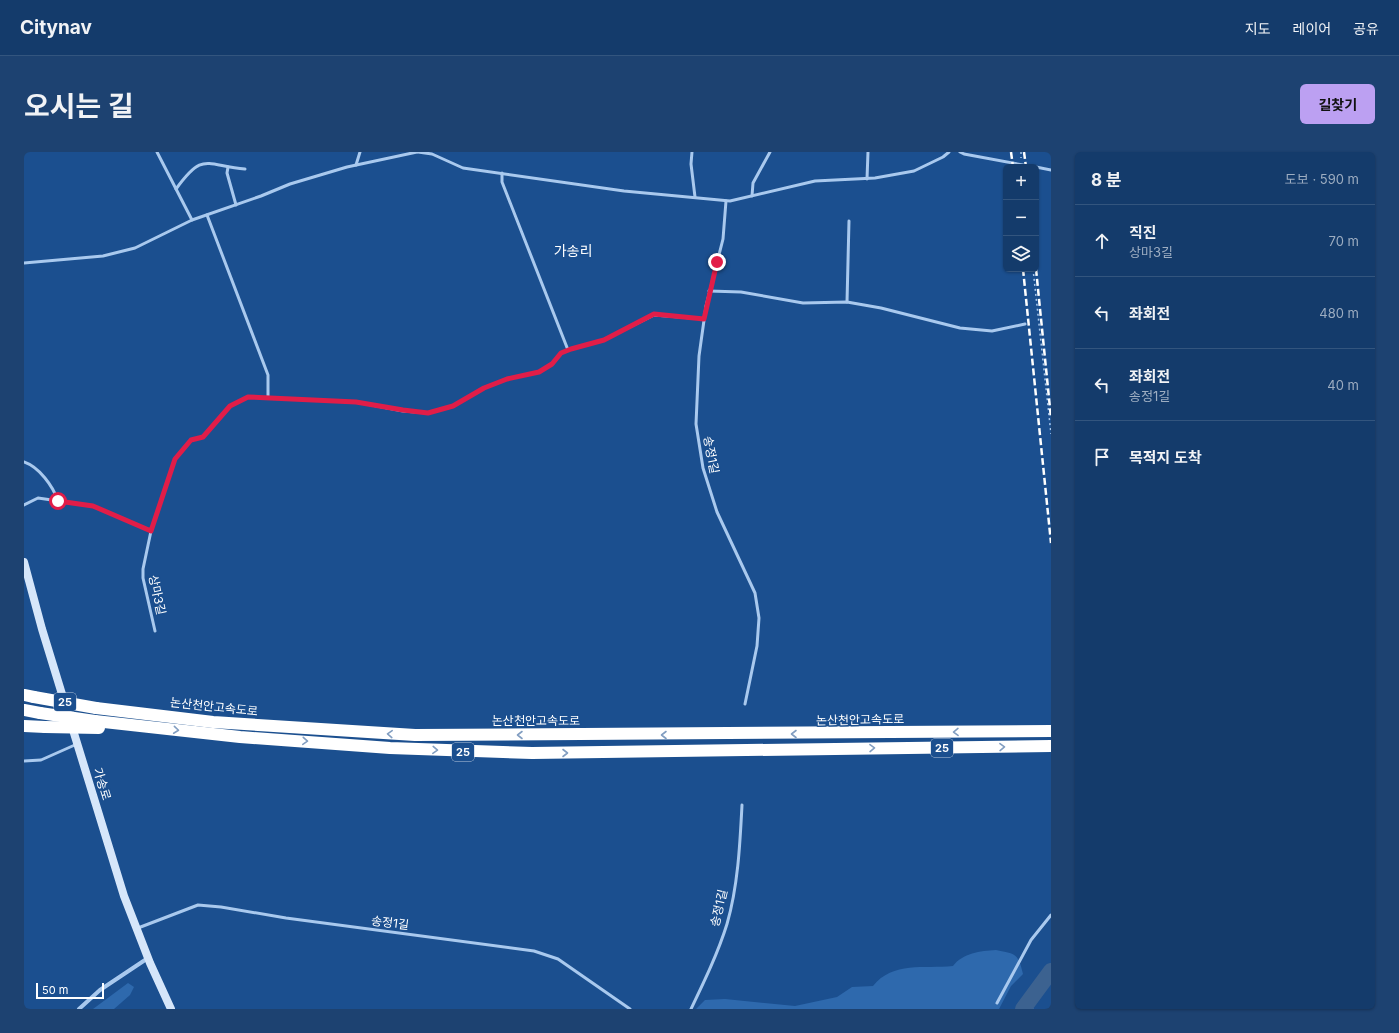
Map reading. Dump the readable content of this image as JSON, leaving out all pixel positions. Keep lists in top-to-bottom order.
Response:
{
  "streets": {
    "highway": ["25", "논산천안고속도로"],
    "street": ["가송로"],
    "lane": ["송정1길", "상마3길"]
  },
  "crossings": [
    ["송정1길", "가송로"]
  ],
  "districts": ["가송리"],
  "scale_bar": "50 m",
  "page": {
    "header": "Citynav",
    "nav": ["지도", "레이어", "공유"],
    "title": "오시는 길",
    "buttons": "길찾기",
    "heading": ["8 분", "도보 · 590 m"],
    "map_buttons": ["+", "−"],
    "list": [
      ["직진", "상마3길", "70 m"],
      ["좌회전", "480 m"],
      ["좌회전", "송정1길", "40 m"],
      "목적지 도착"
    ],
    "scale": "50 m"
  }
}
